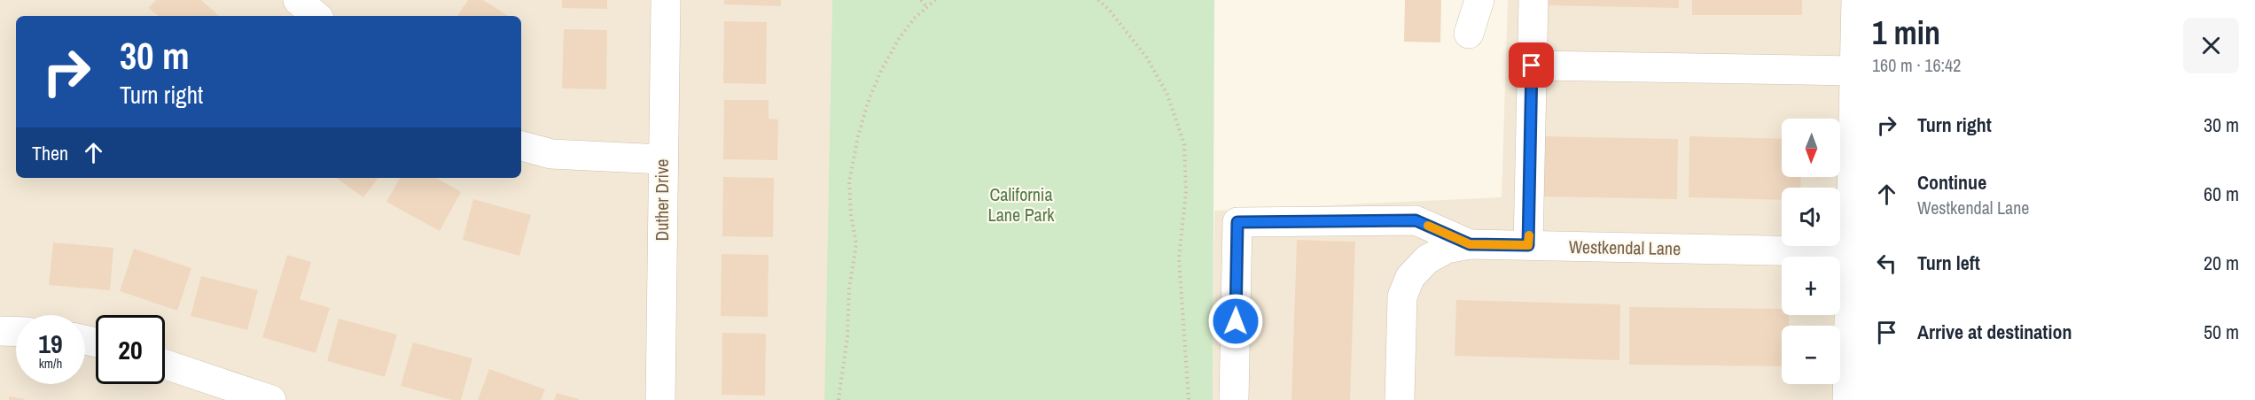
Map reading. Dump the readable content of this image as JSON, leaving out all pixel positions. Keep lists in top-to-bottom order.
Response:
{
  "streets": {
    "street": ["Duther Drive", "Westkendal Lane"]
  },
  "parks": ["California Lane Park"],
  "north": "bottom",
  "page": {
    "heading": ["1 min", "160 m · 16:42"],
    "turn": ["30 m", "Turn right"],
    "list": [
      {
        "name": "Turn right",
        "value": "30 m"
      },
      {
        "name": "Continue",
        "note": "Westkendal Lane",
        "value": "60 m"
      },
      {
        "name": "Turn left",
        "value": "20 m"
      },
      {
        "name": "Arrive at destination",
        "value": "50 m"
      }
    ],
    "map_buttons": ["+", "−"],
    "then": "Then",
    "speed": "19 km/h",
    "limit": "20"
  }
}
